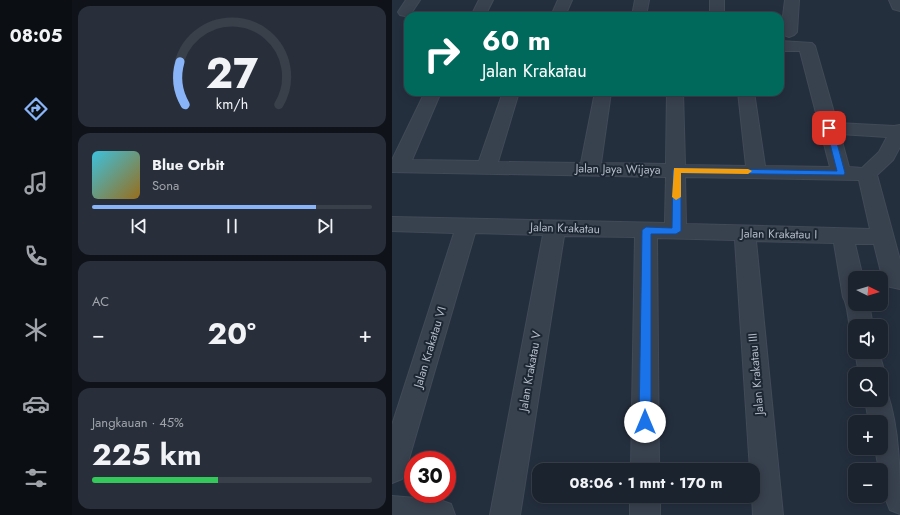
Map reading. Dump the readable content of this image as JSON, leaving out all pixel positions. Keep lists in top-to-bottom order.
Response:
{
  "streets": {
    "street": [
      "Jalan Jaya Wijaya",
      "Jalan Krakatau",
      "Jalan Krakatau I",
      "Jalan Krakatau VI",
      "Jalan Krakatau V",
      "Jalan Krakatau III"
    ]
  },
  "crossings": [
    ["Jalan Krakatau", "Jalan Krakatau I"],
    ["Jalan Krakatau", "Jalan Krakatau VI"],
    ["Jalan Krakatau", "Jalan Krakatau V"],
    ["Jalan Krakatau I", "Jalan Krakatau III"]
  ],
  "north": "right",
  "page": {
    "tabs": "08:05",
    "turn": ["60 m", "Jalan Krakatau"],
    "song": ["Blue Orbit", "Sona"],
    "tile": [
      "AC",
      ["Jangkauan · 45%", "225 km"]
    ],
    "map_buttons": ["+", "−"],
    "heat": ["−", "20°", "+"],
    "limit": "30",
    "trip": "08:06 · 1 mnt · 170 m",
    "gauge": ["27", "km/h"]
  }
}
